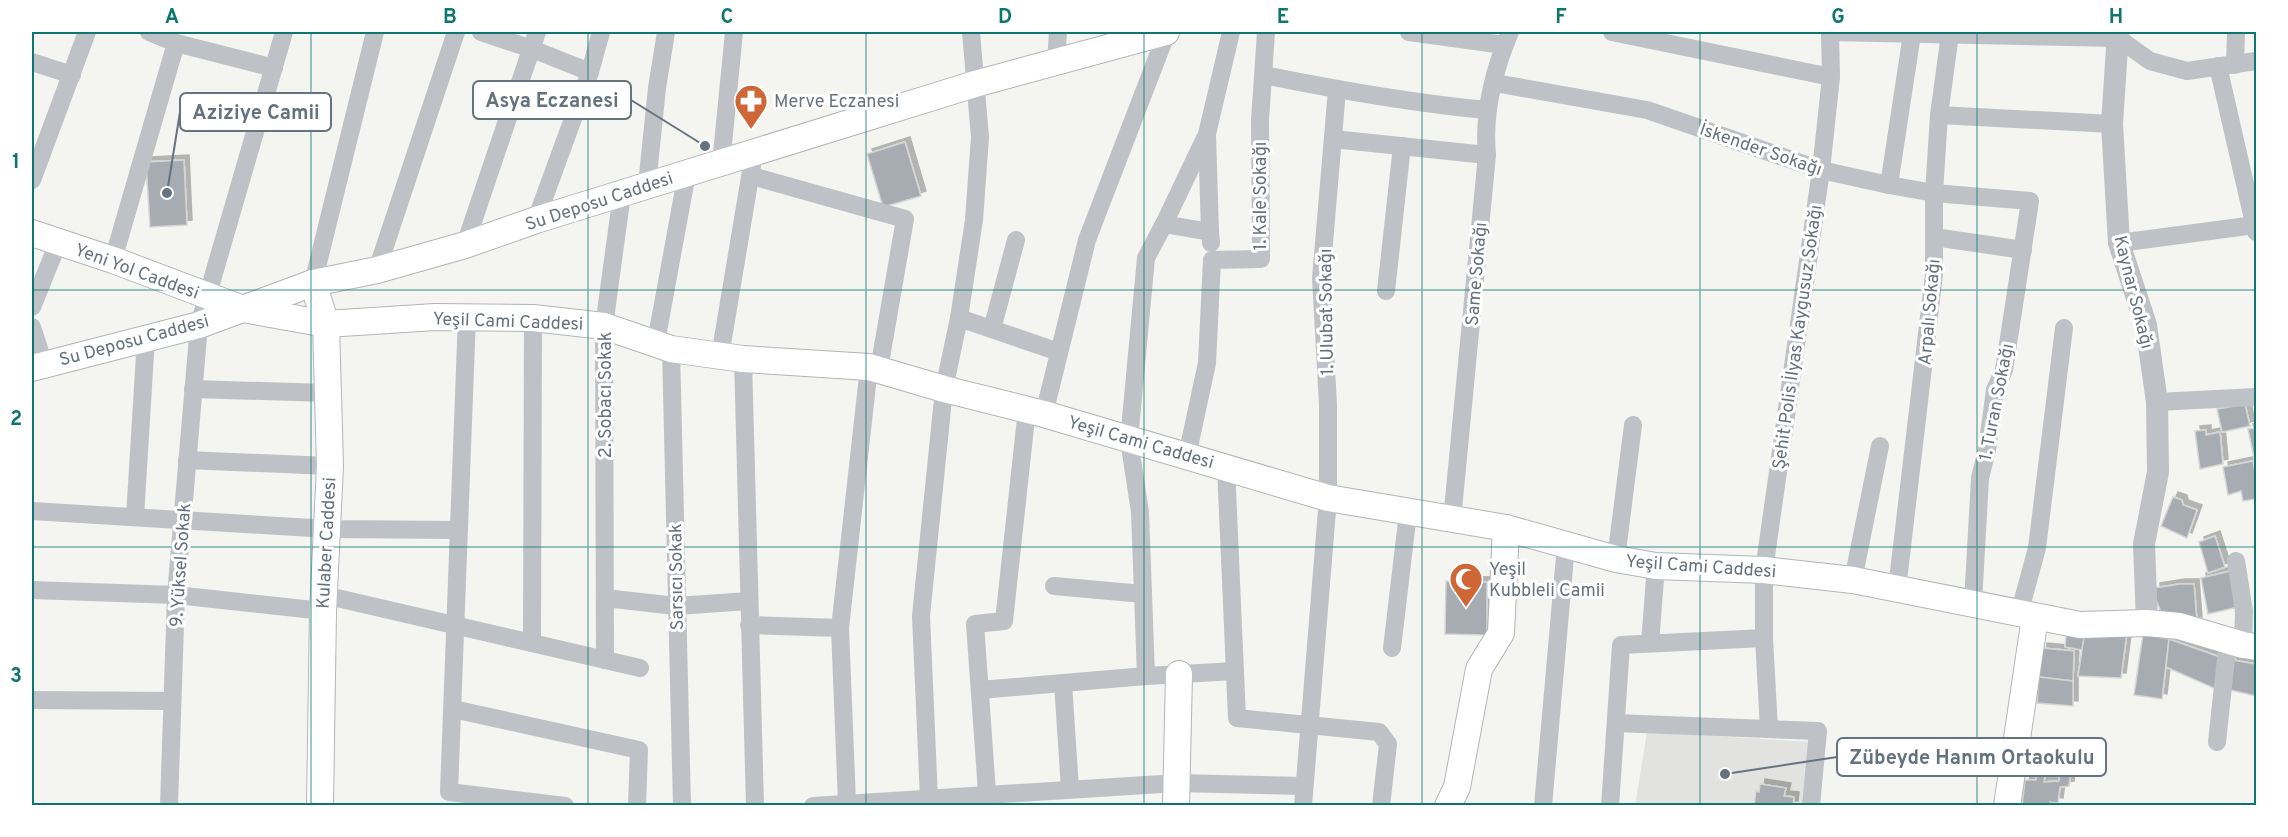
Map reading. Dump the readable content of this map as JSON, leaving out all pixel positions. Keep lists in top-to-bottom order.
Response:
{
  "streets": {
    "main road": [
      "Su Deposu Caddesi",
      "Yeni Yol Caddesi",
      "Yeşil Cami Caddesi",
      "Kulaber Caddesi"
    ],
    "street": [
      "İskender Sokağı",
      "1. Kale Sokağı",
      "Same Sokağı",
      "Kaynar Sokağı",
      "1. Ulubat Sokağı",
      "Arpalı Sokağı",
      "Şehit Polis İlyas Kaygusuz Sokağı",
      "2. Sobacı Sokak",
      "1. Turan Sokağı",
      "9. Yüksel Sokak",
      "Sarsıcı Sokak"
    ]
  },
  "crossings": [
    ["İskender Sokağı", "Same Sokağı"],
    ["İskender Sokağı", "Arpalı Sokağı"],
    ["İskender Sokağı", "Şehit Polis İlyas Kaygusuz Sokağı"],
    ["İskender Sokağı", "1. Turan Sokağı"],
    ["Su Deposu Caddesi", "Yeni Yol Caddesi"],
    ["Su Deposu Caddesi", "Yeşil Cami Caddesi"],
    ["Su Deposu Caddesi", "2. Sobacı Sokak"],
    ["Su Deposu Caddesi", "Kulaber Caddesi"],
    ["Su Deposu Caddesi", "9. Yüksel Sokak"],
    ["Su Deposu Caddesi", "Sarsıcı Sokak"],
    ["Yeni Yol Caddesi", "Yeşil Cami Caddesi"],
    ["Yeni Yol Caddesi", "9. Yüksel Sokak"],
    ["Same Sokağı", "Yeşil Cami Caddesi"],
    ["Kaynar Sokağı", "Yeşil Cami Caddesi"],
    ["1. Ulubat Sokağı", "Yeşil Cami Caddesi"],
    ["Arpalı Sokağı", "Yeşil Cami Caddesi"],
    ["Yeşil Cami Caddesi", "Şehit Polis İlyas Kaygusuz Sokağı"],
    ["Yeşil Cami Caddesi", "2. Sobacı Sokak"],
    ["Yeşil Cami Caddesi", "1. Turan Sokağı"],
    ["Yeşil Cami Caddesi", "Kulaber Caddesi"],
    ["Yeşil Cami Caddesi", "Sarsıcı Sokak"]
  ],
  "places": {
    "pharmacy": ["Merve Eczanesi"],
    "other": ["Asya Eczanesi", "Aziziye Camii", "Zübeyde Hanım Ortaokulu"],
    "mosque": ["Yeşil Kubbleli Camii"]
  },
  "grid": {
    "columns": [
      "A",
      "B",
      "C",
      "D",
      "E",
      "F",
      "G",
      "H"
    ],
    "rows": ["1", "2", "3"]
  }
}
